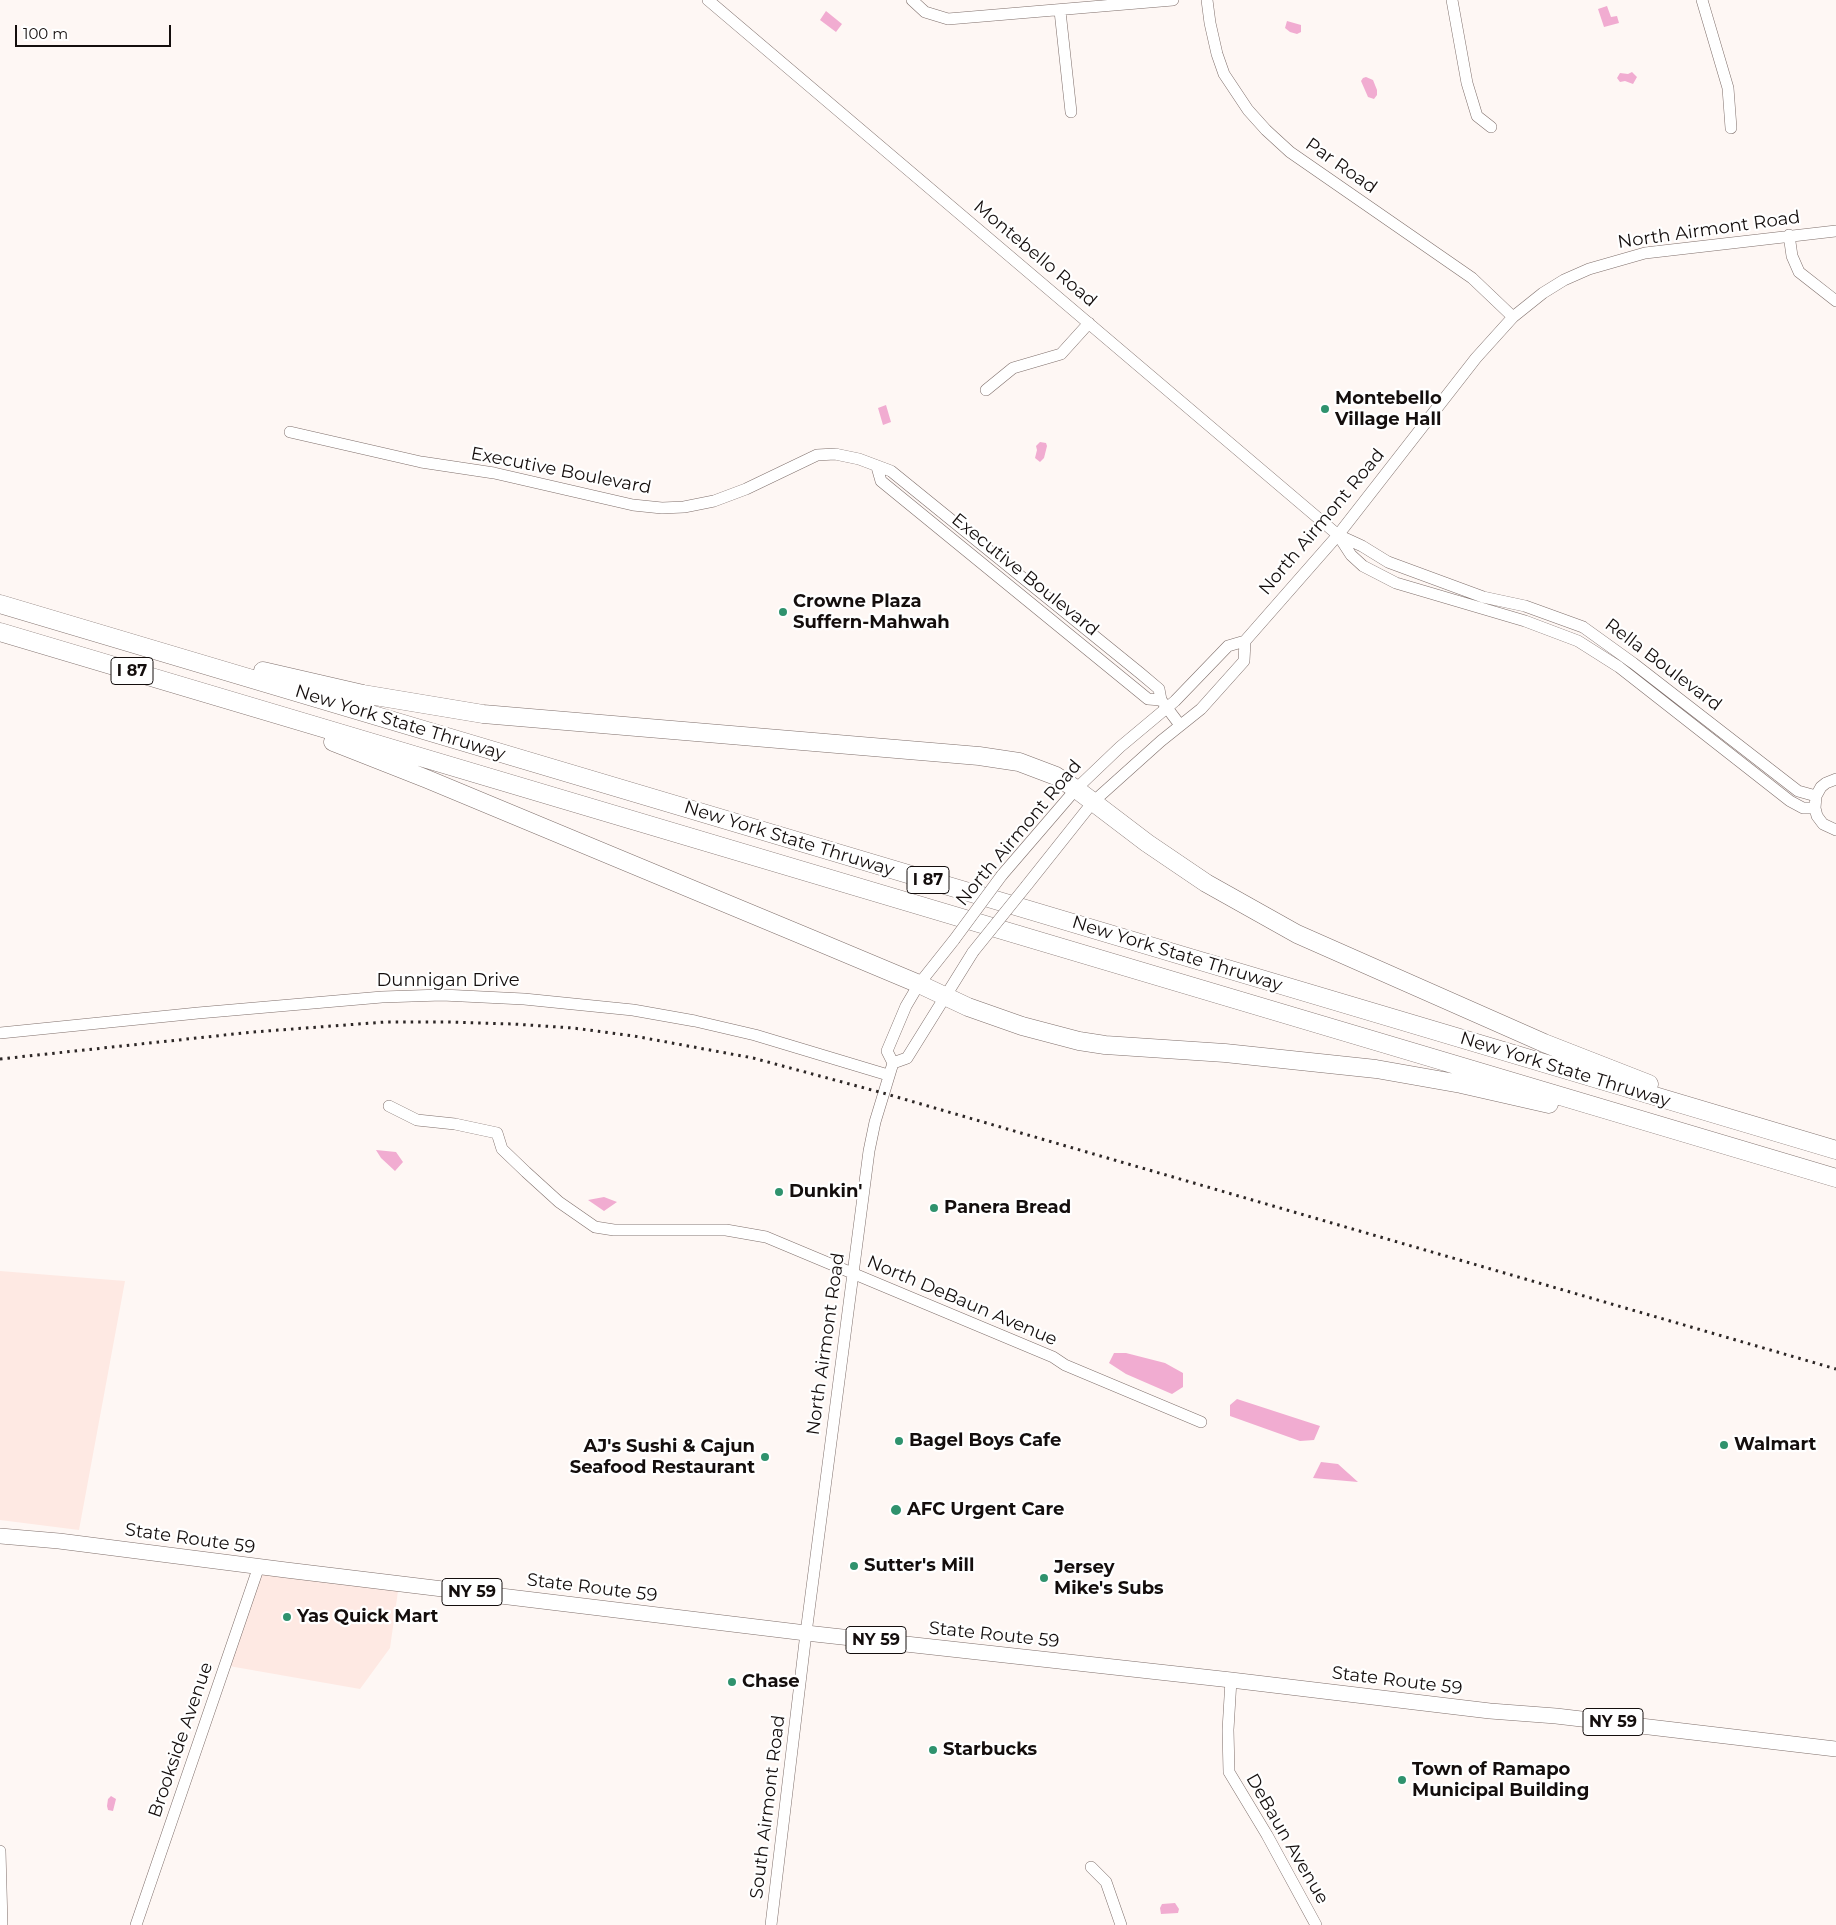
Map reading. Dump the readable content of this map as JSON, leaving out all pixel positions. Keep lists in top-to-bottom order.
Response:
{
  "streets": {
    "highway": ["I 87", "New York State Thruway"],
    "main road": ["State Route 59", "NY 59"],
    "street": [
      "Par Road",
      "North Airmont Road",
      "Montebello Road",
      "Executive Boulevard",
      "Rella Boulevard",
      "Dunnigan Drive",
      "North DeBaun Avenue",
      "Brookside Avenue",
      "South Airmont Road",
      "DeBaun Avenue"
    ]
  },
  "crossings": [
    ["Par Road", "North Airmont Road"],
    ["North Airmont Road", "Montebello Road"],
    ["North Airmont Road", "Executive Boulevard"],
    ["North Airmont Road", "Rella Boulevard"],
    ["North Airmont Road", "Dunnigan Drive"],
    ["North Airmont Road", "North DeBaun Avenue"],
    ["North Airmont Road", "State Route 59"],
    ["North Airmont Road", "South Airmont Road"],
    ["Montebello Road", "Rella Boulevard"],
    ["State Route 59", "Brookside Avenue"],
    ["State Route 59", "South Airmont Road"],
    ["State Route 59", "DeBaun Avenue"]
  ],
  "places": [
    "Montebello Village Hall",
    "Crowne Plaza Suffern-Mahwah",
    "Dunkin'",
    "Panera Bread",
    "Bagel Boys Cafe",
    "Walmart",
    "AJ's Sushi & Cajun Seafood Restaurant",
    "AFC Urgent Care",
    "Sutter's Mill",
    "Jersey Mike's Subs",
    "Yas Quick Mart",
    "Chase",
    "Starbucks",
    "Town of Ramapo Municipal Building"
  ],
  "scale_bar": "100 m"
}
